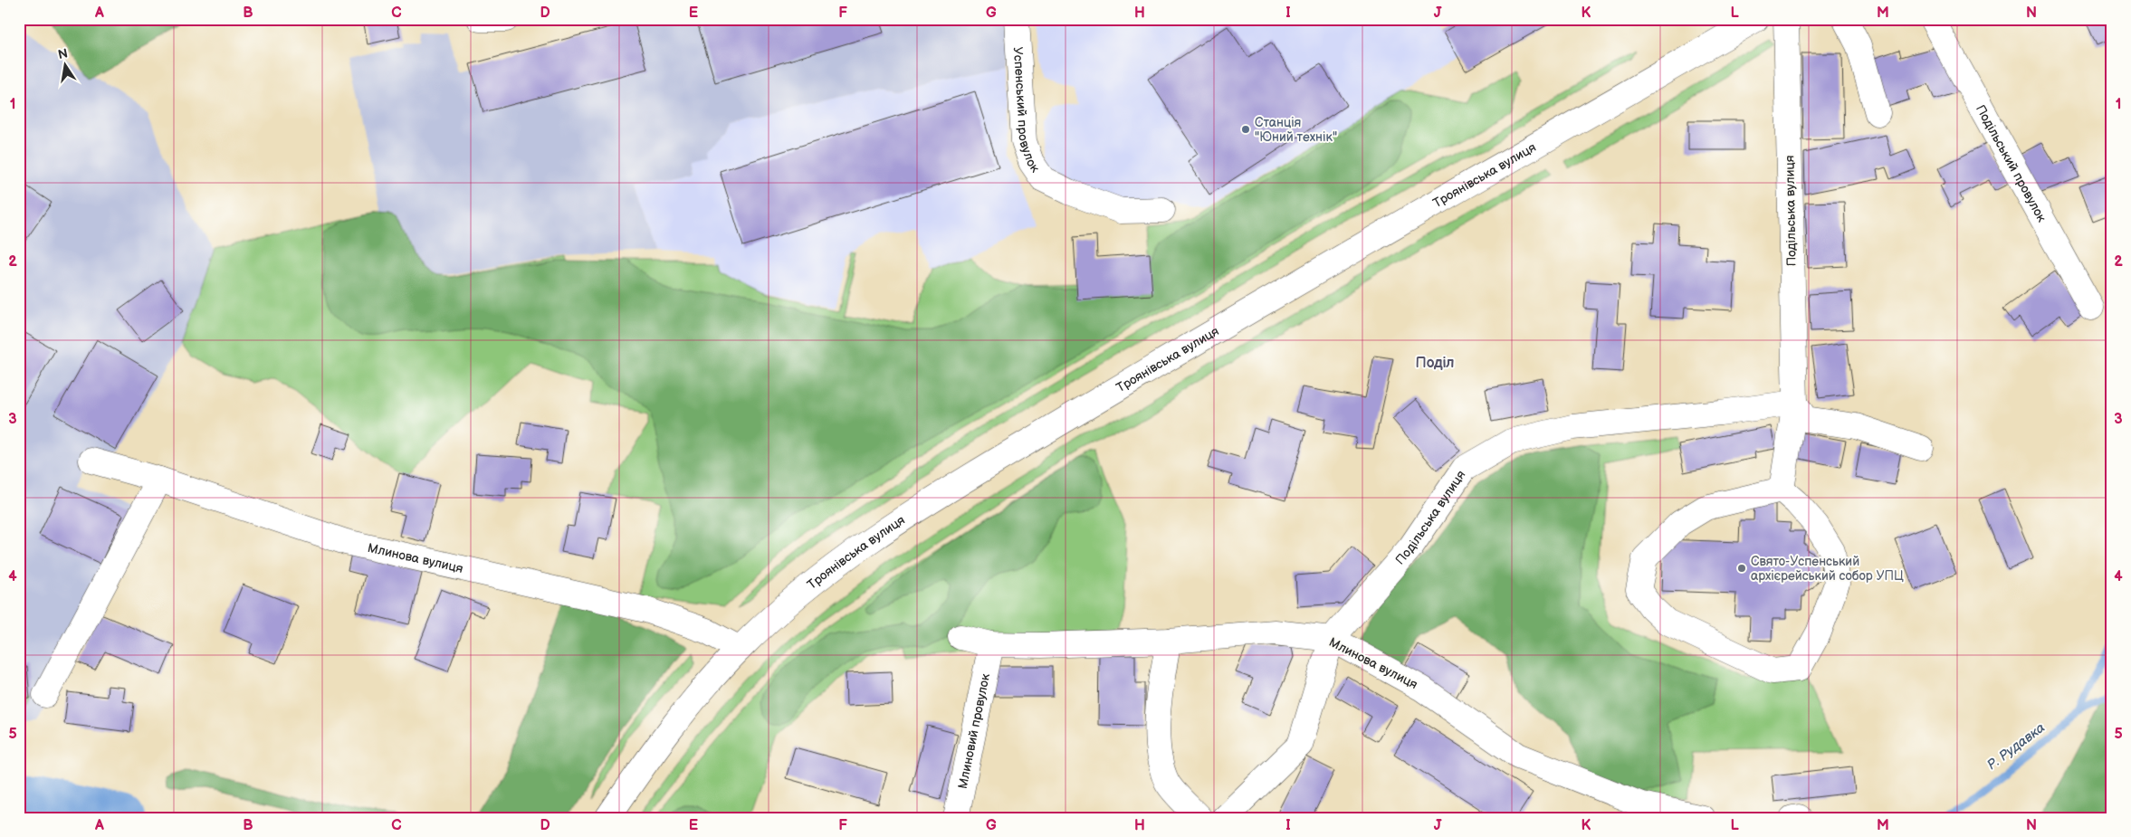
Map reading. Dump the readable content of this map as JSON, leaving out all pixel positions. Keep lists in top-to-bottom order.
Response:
{
  "streets": {
    "street": [
      "Успенський провулок",
      "Подільський провулок",
      "Троянівська вулиця",
      "Подільська вулиця",
      "Млинова вулиця",
      "Млиновий провулок"
    ]
  },
  "crossings": [
    ["Троянівська вулиця", "Млинова вулиця"],
    ["Подільська вулиця", "Млинова вулиця"],
    ["Млинова вулиця", "Млиновий провулок"]
  ],
  "districts": ["Поділ"],
  "water": ["Р. Рудавка"],
  "places": ["Станція \"Юний технік\"", "Свято-Успенський архієрейський собор УПЦ"],
  "north": "top",
  "grid": {
    "columns": [
      "A",
      "B",
      "C",
      "D",
      "E",
      "F",
      "G",
      "H",
      "I",
      "J",
      "K",
      "L",
      "M",
      "N"
    ],
    "rows": [
      "1",
      "2",
      "3",
      "4",
      "5"
    ]
  }
}
